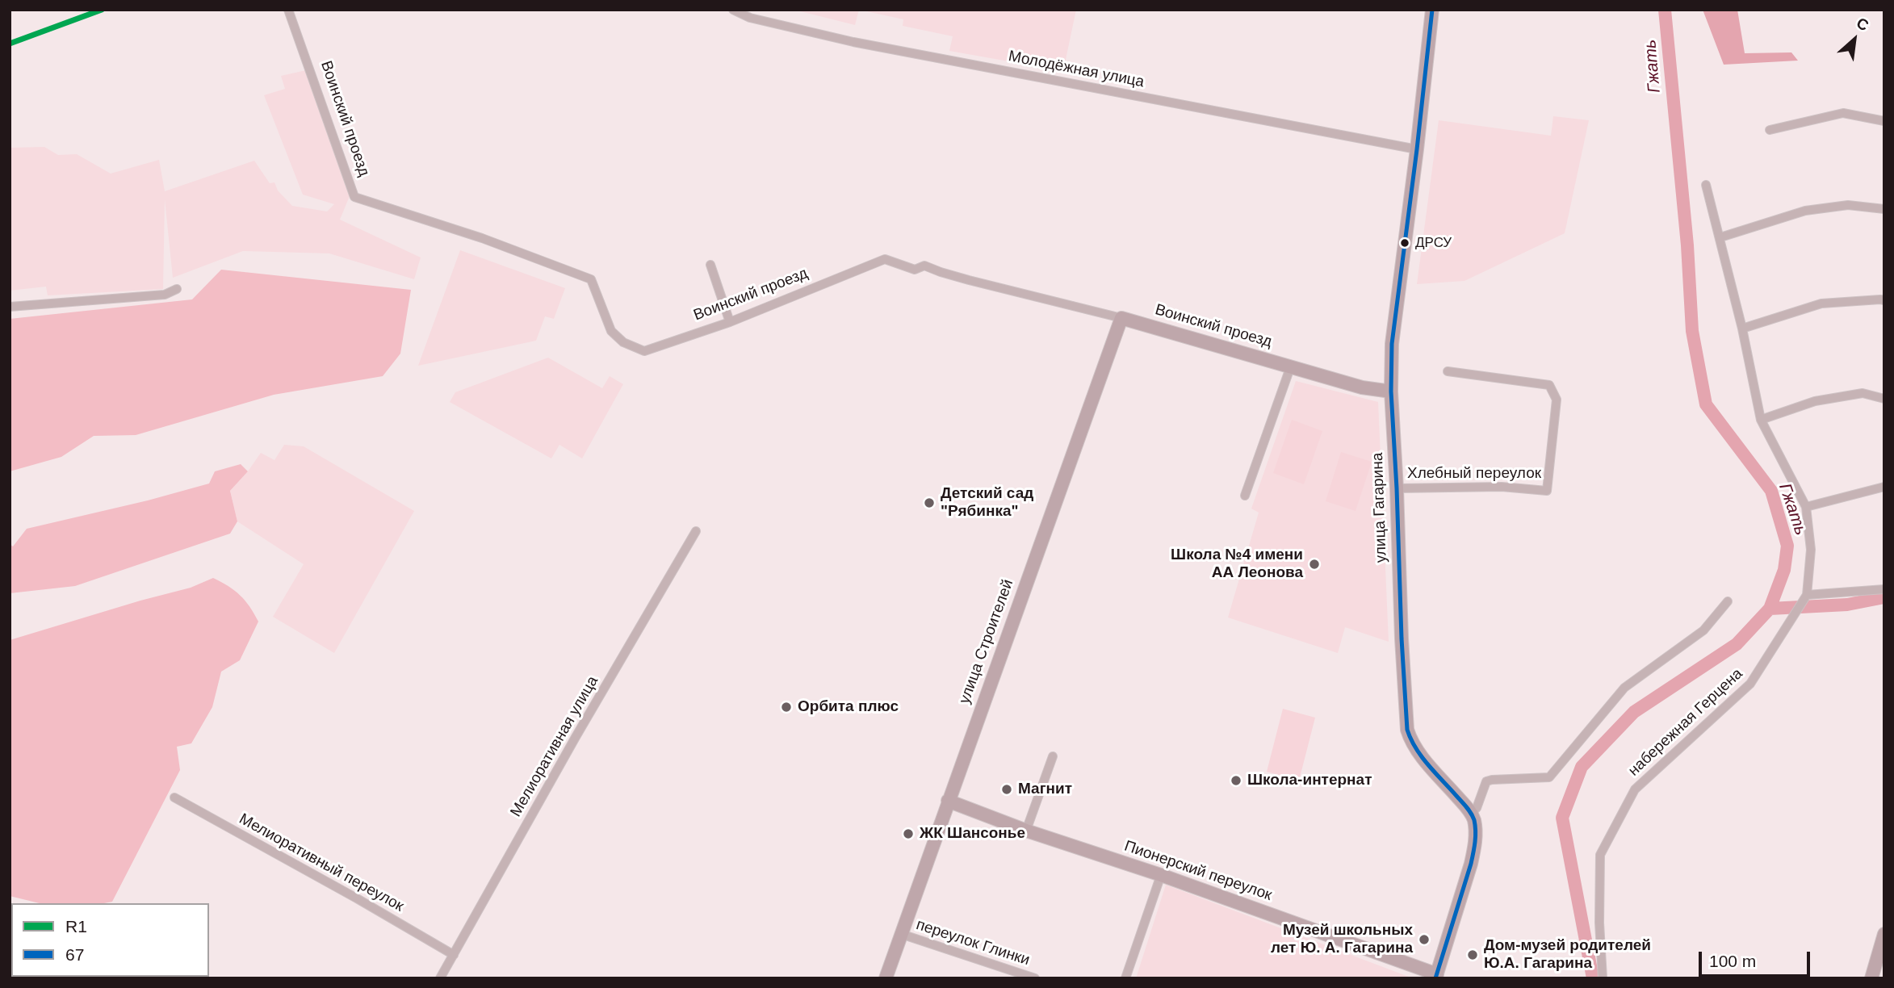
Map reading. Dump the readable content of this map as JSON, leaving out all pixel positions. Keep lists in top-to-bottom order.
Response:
{
  "streets": {
    "main road": [
      "Воинский проезд",
      "улица Гагарина",
      "улица Строителей",
      "Пионерский переулок"
    ],
    "street": [
      "Молодёжная улица",
      "Хлебный переулок",
      "набережная Герцена",
      "Мелиоративная улица",
      "Мелиоративный переулок",
      "переулок Глинки"
    ]
  },
  "crossings": [
    ["Молодёжная улица", "улица Гагарина"],
    ["Воинский проезд", "улица Гагарина"],
    ["Воинский проезд", "улица Строителей"],
    ["Хлебный переулок", "улица Гагарина"],
    ["улица Строителей", "Пионерский переулок"],
    ["улица Строителей", "переулок Глинки"],
    ["Мелиоративная улица", "Мелиоративный переулок"]
  ],
  "water": ["Гжать"],
  "places": [
    "ДРСУ",
    "Детский сад \"Рябинка\"",
    "Школа №4 имени АА Леонова",
    "Орбита плюс",
    "Школа-интернат",
    "Магнит",
    "ЖК Шансонье",
    "Музей школьных лет Ю. А. Гагарина",
    "Дом-музей родителей Ю.А. Гагарина"
  ],
  "lines": ["transit line R1", "transit line 67"],
  "legend": ["R1", "67"],
  "scale_bar": "100 m",
  "north": "top right"
}
